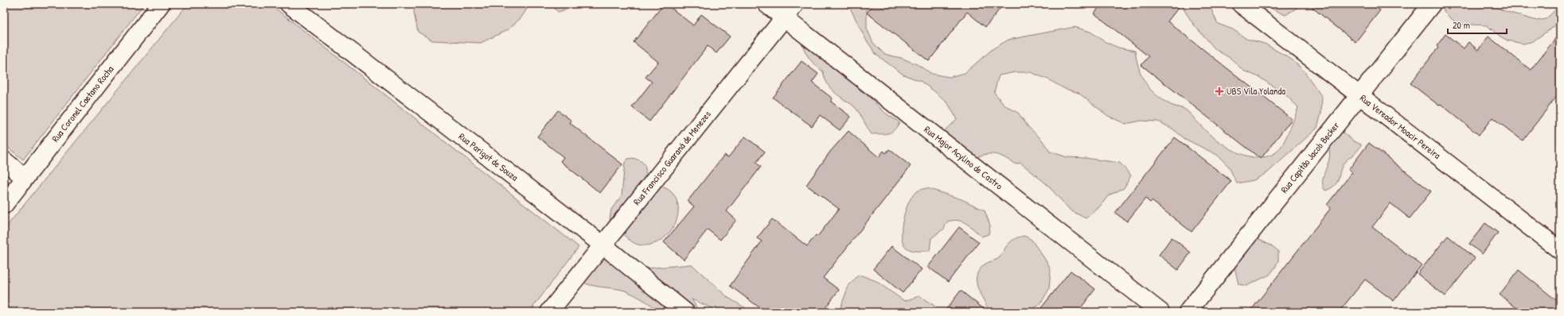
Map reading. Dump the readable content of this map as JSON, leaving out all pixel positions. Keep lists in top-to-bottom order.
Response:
{
  "streets": {
    "street": [
      "Rua Coronel Caetano Rocha",
      "Rua Vereador Moacir Pereira",
      "Rua Parigot de Souza",
      "Rua Francisco Guaraná de Menezes",
      "Rua Major Acylino de Castro",
      "Rua Capitão Jacob Becker"
    ]
  },
  "crossings": [
    ["Rua Vereador Moacir Pereira", "Rua Capitão Jacob Becker"],
    ["Rua Parigot de Souza", "Rua Francisco Guaraná de Menezes"],
    ["Rua Francisco Guaraná de Menezes", "Rua Major Acylino de Castro"]
  ],
  "places": {
    "health": ["UBS Vila Yolanda"]
  },
  "scale_bar": "20 m"
}
